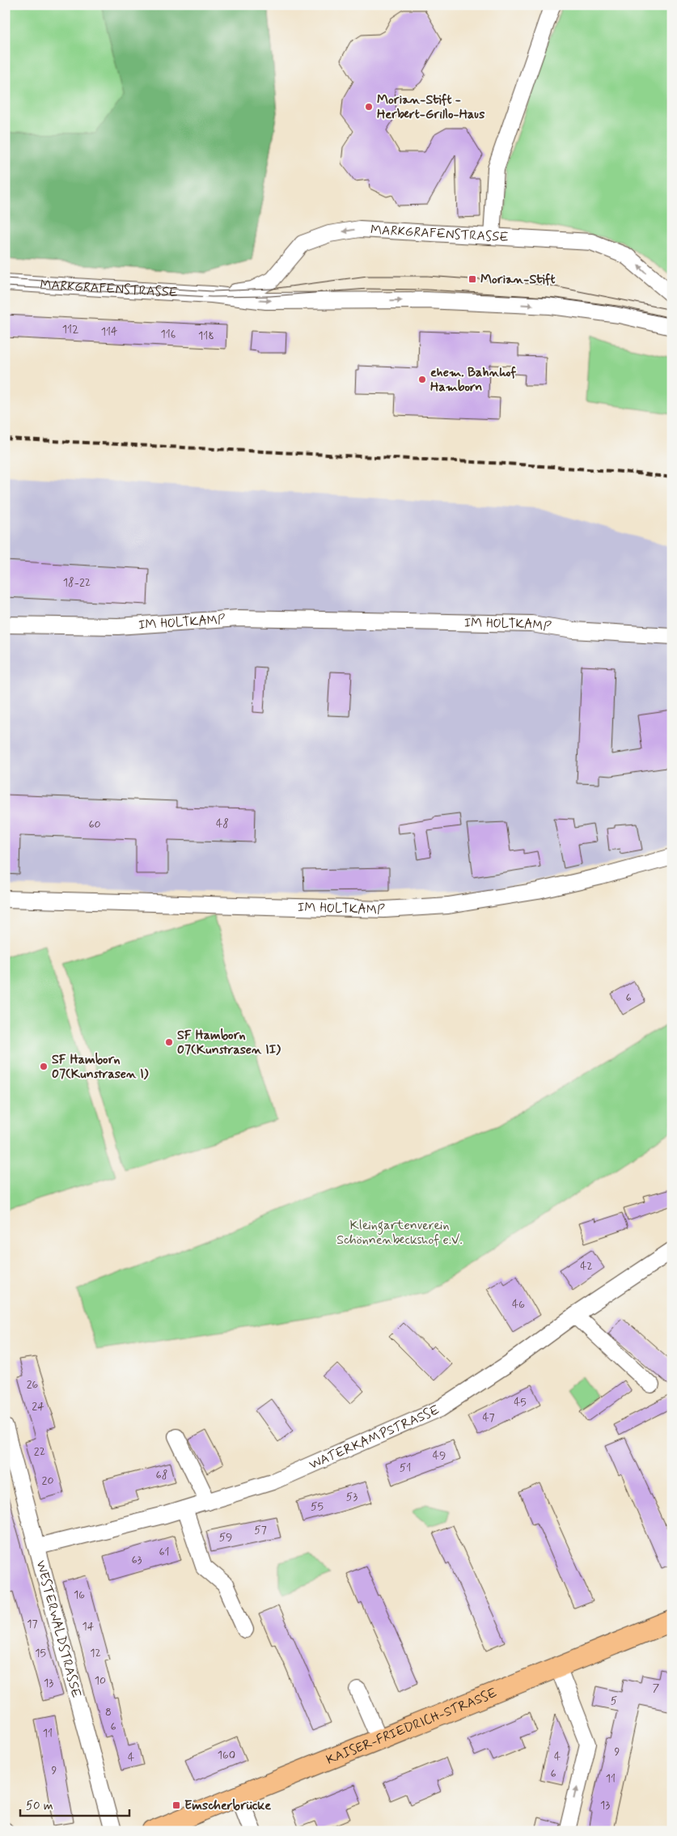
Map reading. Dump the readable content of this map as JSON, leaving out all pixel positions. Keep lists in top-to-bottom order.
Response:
{
  "streets": {
    "main road": ["KAISER-FRIEDRICH-STRASSE"],
    "street": [
      "MARKGRAFENSTRASSE",
      "IM HOLTKAMP",
      "WATERKAMPSTRASSE",
      "WESTERWALDSTRASSE"
    ]
  },
  "crossings": [
    ["WATERKAMPSTRASSE", "WESTERWALDSTRASSE"]
  ],
  "parks": ["Kleingartenverein Schönnenbeckshof e.V."],
  "places": {
    "other": [
      "Morian-Stift - Herbert-Grillo-Haus",
      "ehem. Bahnhof Hamborn",
      "SF Hamborn 07(Kunstrasen II)",
      "SF Hamborn 07(Kunstrasen I)"
    ],
    "transit": ["Morian-Stift", "Emscherbrücke"]
  },
  "house_numbers": [
    "112",
    "114",
    "116",
    "118",
    "18-22",
    "48",
    "60",
    "6",
    "42",
    "46",
    "26",
    "45",
    "24",
    "47",
    "22",
    "49",
    "51",
    "68",
    "20",
    "53",
    "55",
    "57",
    "59",
    "61",
    "63",
    "16",
    "17",
    "14",
    "15",
    "12",
    "10",
    "13",
    "7",
    "5",
    "8",
    "6",
    "11",
    "9",
    "160",
    "4",
    "4",
    "9",
    "6",
    "11",
    "13"
  ],
  "scale_bar": "50 m"
}
